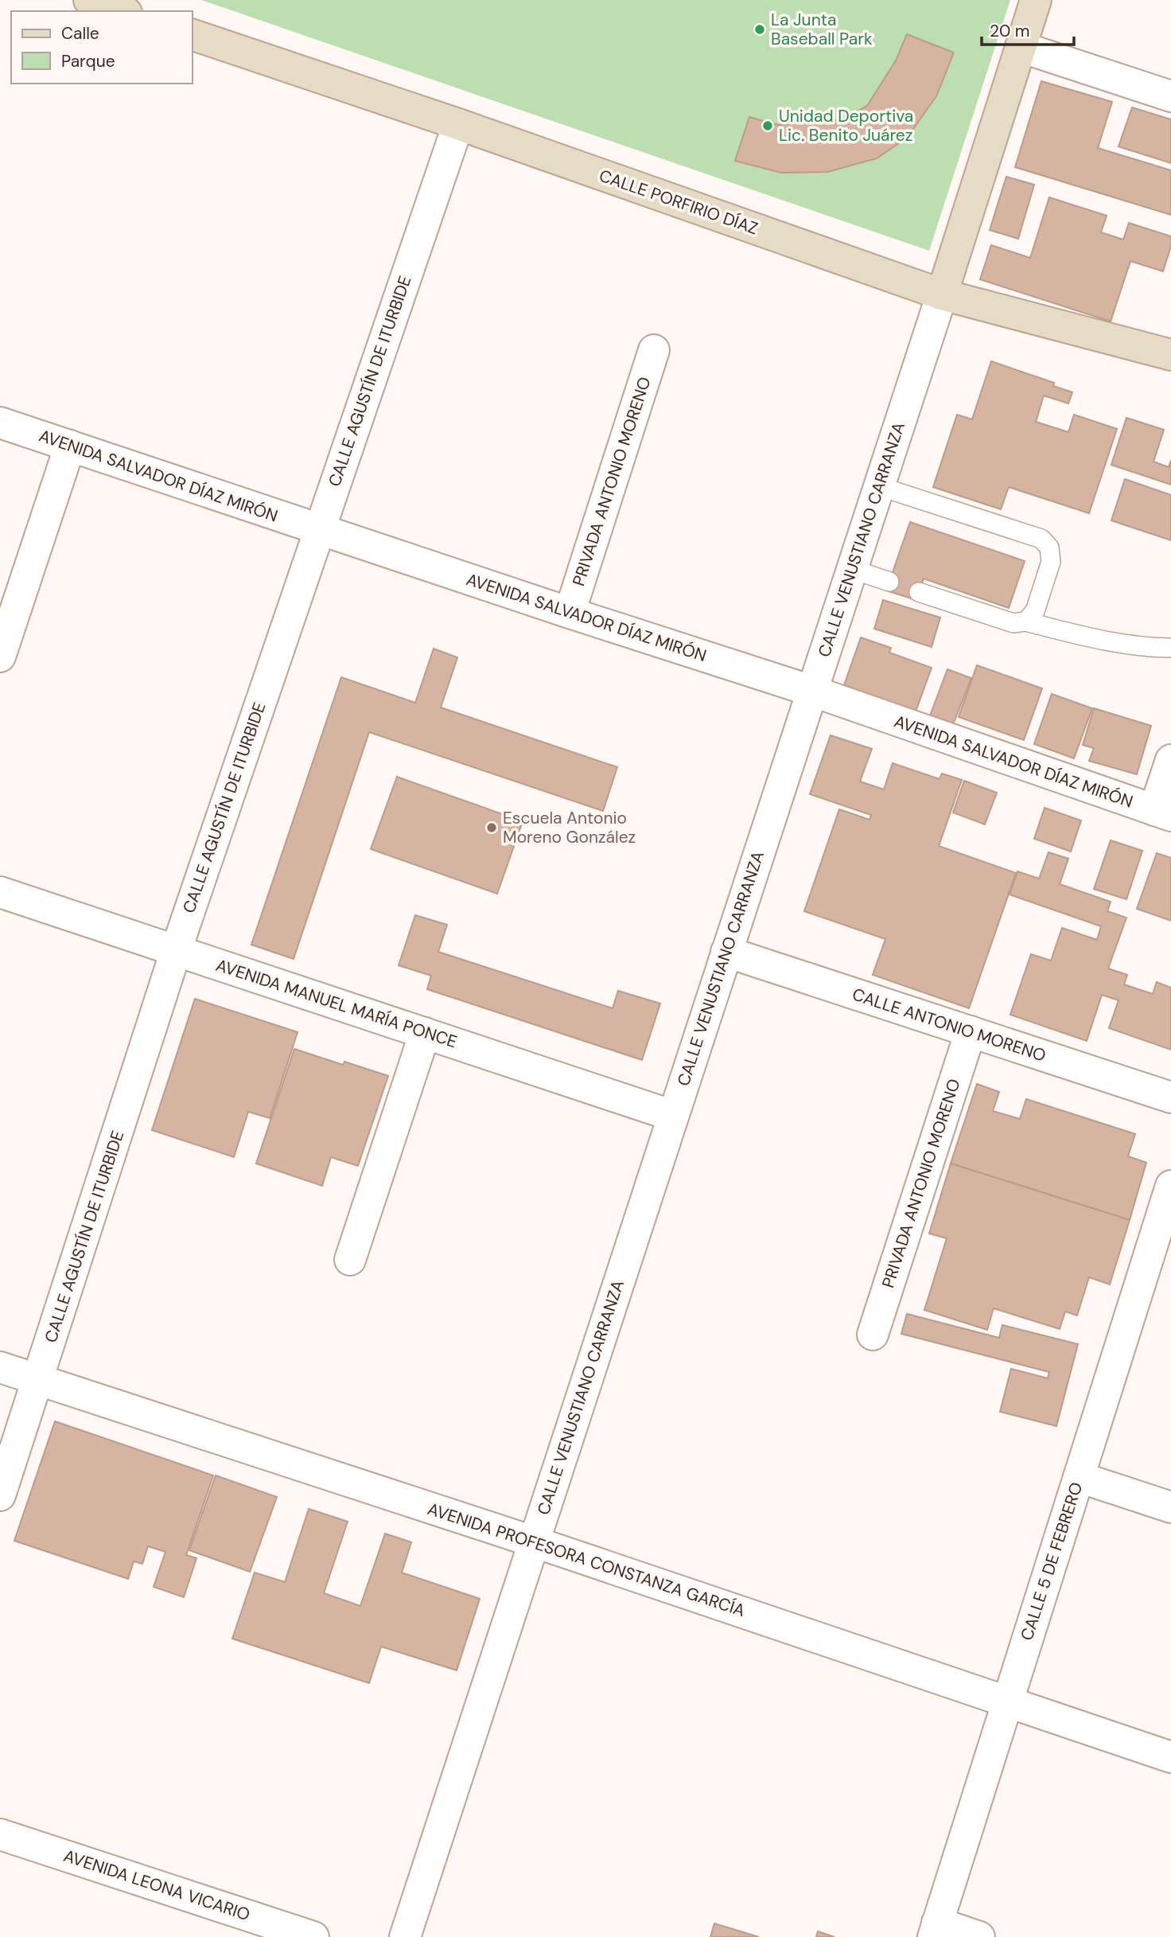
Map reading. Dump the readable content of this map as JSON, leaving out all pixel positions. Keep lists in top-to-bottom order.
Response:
{
  "streets": {
    "street": [
      "CALLE PORFIRIO DÍAZ",
      "CALLE AGUSTÍN DE ITURBIDE",
      "AVENIDA SALVADOR DÍAZ MIRÓN",
      "PRIVADA ANTONIO MORENO",
      "CALLE VENUSTIANO CARRANZA",
      "AVENIDA MANUEL MARÍA PONCE",
      "CALLE ANTONIO MORENO",
      "AVENIDA PROFESORA CONSTANZA GARCÍA",
      "CALLE 5 DE FEBRERO",
      "AVENIDA LEONA VICARIO"
    ]
  },
  "crossings": [
    ["CALLE PORFIRIO DÍAZ", "CALLE AGUSTÍN DE ITURBIDE"],
    ["CALLE PORFIRIO DÍAZ", "CALLE VENUSTIANO CARRANZA"],
    ["CALLE AGUSTÍN DE ITURBIDE", "AVENIDA SALVADOR DÍAZ MIRÓN"],
    ["CALLE AGUSTÍN DE ITURBIDE", "AVENIDA MANUEL MARÍA PONCE"],
    ["CALLE AGUSTÍN DE ITURBIDE", "AVENIDA PROFESORA CONSTANZA GARCÍA"],
    ["AVENIDA SALVADOR DÍAZ MIRÓN", "PRIVADA ANTONIO MORENO"],
    ["AVENIDA SALVADOR DÍAZ MIRÓN", "CALLE VENUSTIANO CARRANZA"],
    ["PRIVADA ANTONIO MORENO", "CALLE ANTONIO MORENO"],
    ["CALLE VENUSTIANO CARRANZA", "AVENIDA MANUEL MARÍA PONCE"],
    ["CALLE VENUSTIANO CARRANZA", "CALLE ANTONIO MORENO"],
    ["CALLE VENUSTIANO CARRANZA", "AVENIDA PROFESORA CONSTANZA GARCÍA"],
    ["AVENIDA PROFESORA CONSTANZA GARCÍA", "CALLE 5 DE FEBRERO"]
  ],
  "places": ["La Junta Baseball Park", "Unidad Deportiva Lic. Benito Juárez", "Escuela Antonio Moreno González"],
  "legend": ["Calle", "Parque"],
  "scale_bar": "20 m"
}
